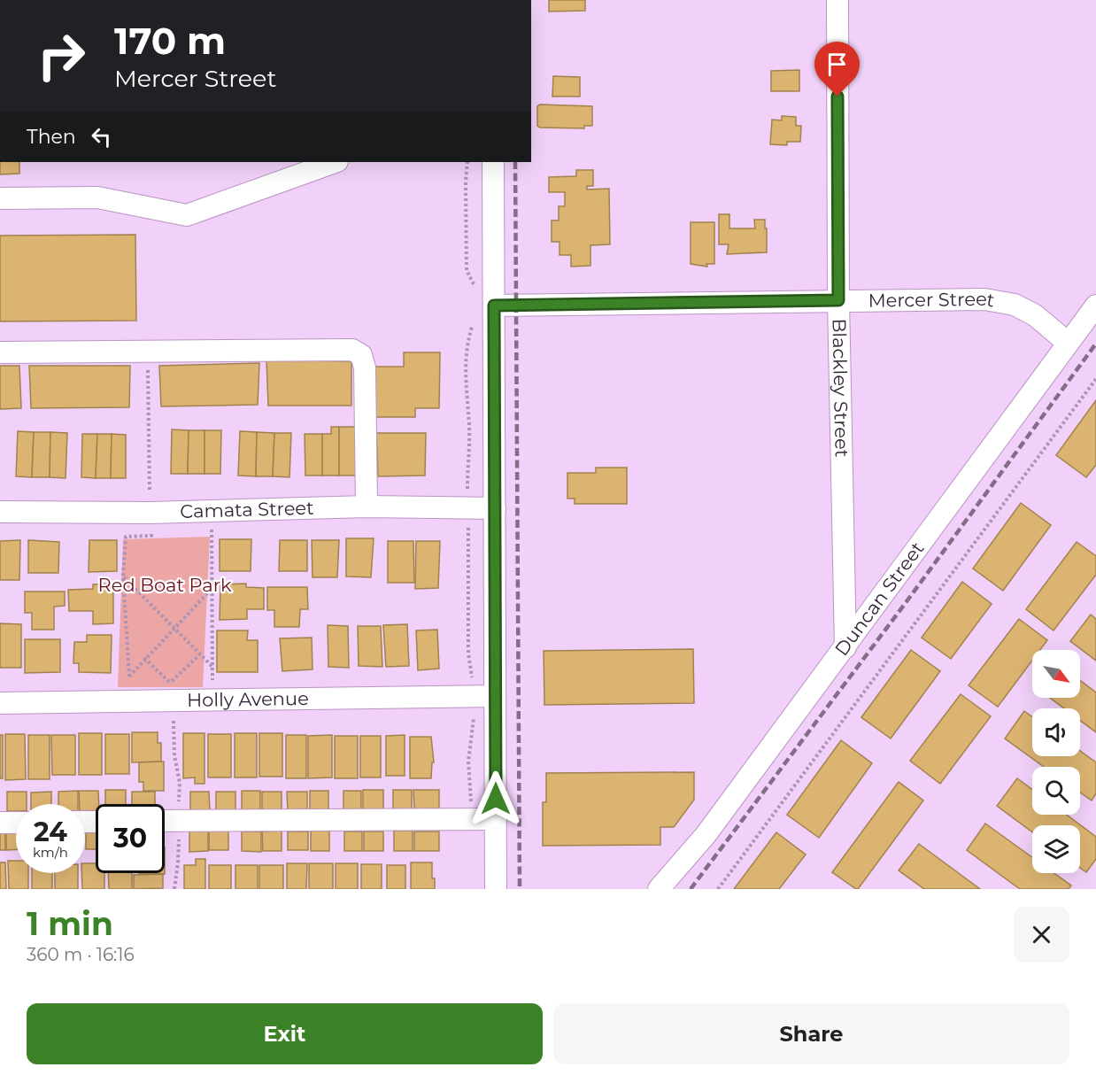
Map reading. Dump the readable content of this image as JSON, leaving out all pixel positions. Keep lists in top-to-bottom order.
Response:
{
  "streets": {
    "street": [
      "Mercer Street",
      "Blackley Street",
      "Camata Street",
      "Duncan Street",
      "Holly Avenue"
    ]
  },
  "crossings": [
    ["Mercer Street", "Blackley Street"],
    ["Mercer Street", "Duncan Street"],
    ["Blackley Street", "Duncan Street"]
  ],
  "parks": ["Red Boat Park"],
  "north": "bottom right",
  "page": {
    "turn": ["170 m", "Mercer Street"],
    "then": "Then",
    "speed": "24 km/h",
    "limit": "30",
    "heading": ["1 min", "360 m · 16:16"],
    "buttons": ["Exit", "Share"]
  }
}
